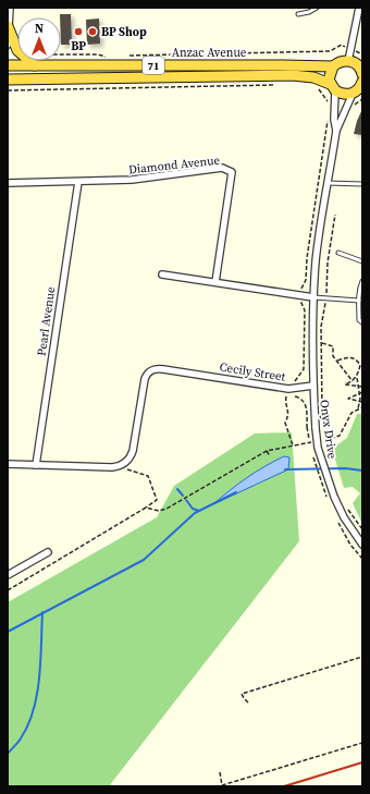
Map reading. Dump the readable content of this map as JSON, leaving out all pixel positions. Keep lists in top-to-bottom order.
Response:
{
  "streets": {
    "highway": ["Anzac Avenue", "71"],
    "street": [
      "Diamond Avenue",
      "Pearl Avenue",
      "Cecily Street",
      "Onyx Drive"
    ]
  },
  "crossings": [
    ["Anzac Avenue", "71"],
    ["Diamond Avenue", "Pearl Avenue"],
    ["Cecily Street", "Onyx Drive"]
  ],
  "places": ["BP", "BP Shop"],
  "north": "top"
}
